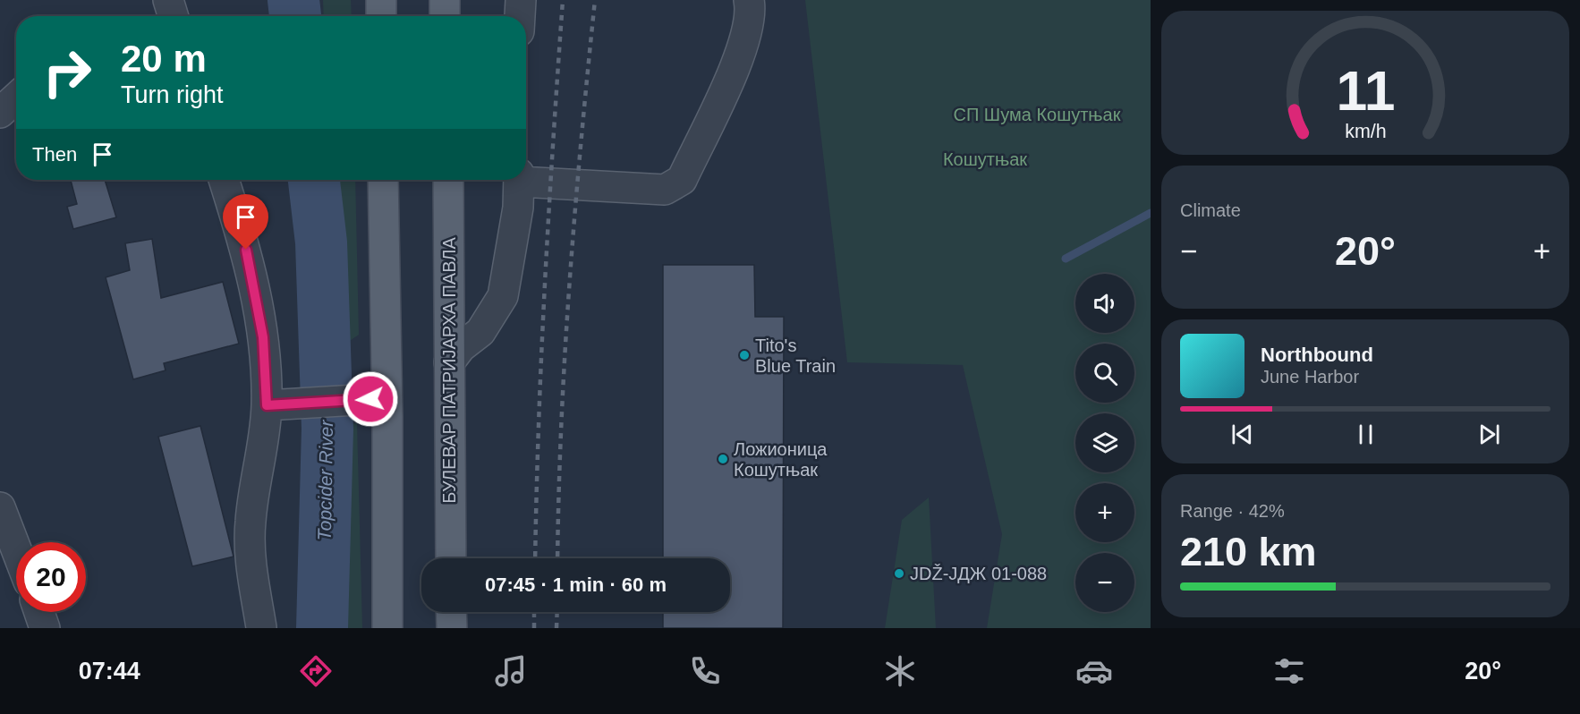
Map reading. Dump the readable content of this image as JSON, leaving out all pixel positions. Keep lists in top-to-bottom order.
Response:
{
  "streets": {
    "main road": ["БУЛЕВАР ПАТРИЈАРХА ПАВЛА"]
  },
  "water": ["Topcider River"],
  "parks": ["СП Шума Кошутњак", "Кошутњак"],
  "places": ["Tito's Blue Train", "Ложионица Кошутњак", "JDŽ-JДЖ 01-088"],
  "page": {
    "turn": ["20 m", "Turn right"],
    "then": "Then",
    "tile": [
      "Climate",
      ["Range · 42%", "210 km"]
    ],
    "heat": ["−", "20°", "+"],
    "map_buttons": ["+", "−"],
    "song": ["Northbound", "June Harbor"],
    "limit": "20",
    "trip": "07:45 · 1 min · 60 m",
    "tabs": ["07:44", "20°"],
    "gauge": ["11", "km/h"]
  }
}
